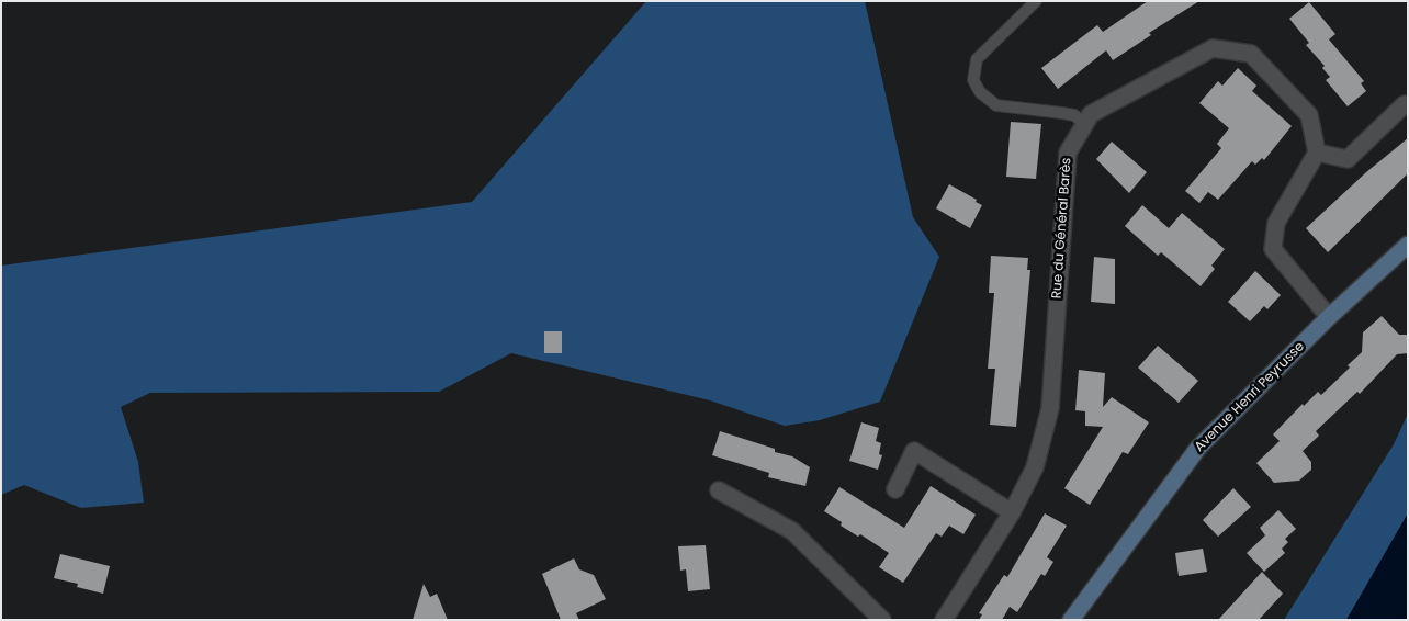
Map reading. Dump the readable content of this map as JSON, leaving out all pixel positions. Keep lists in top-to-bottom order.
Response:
{
  "streets": {
    "street": ["Rue du Général Barès", "Avenue Henri Peyrusse"]
  }
}
